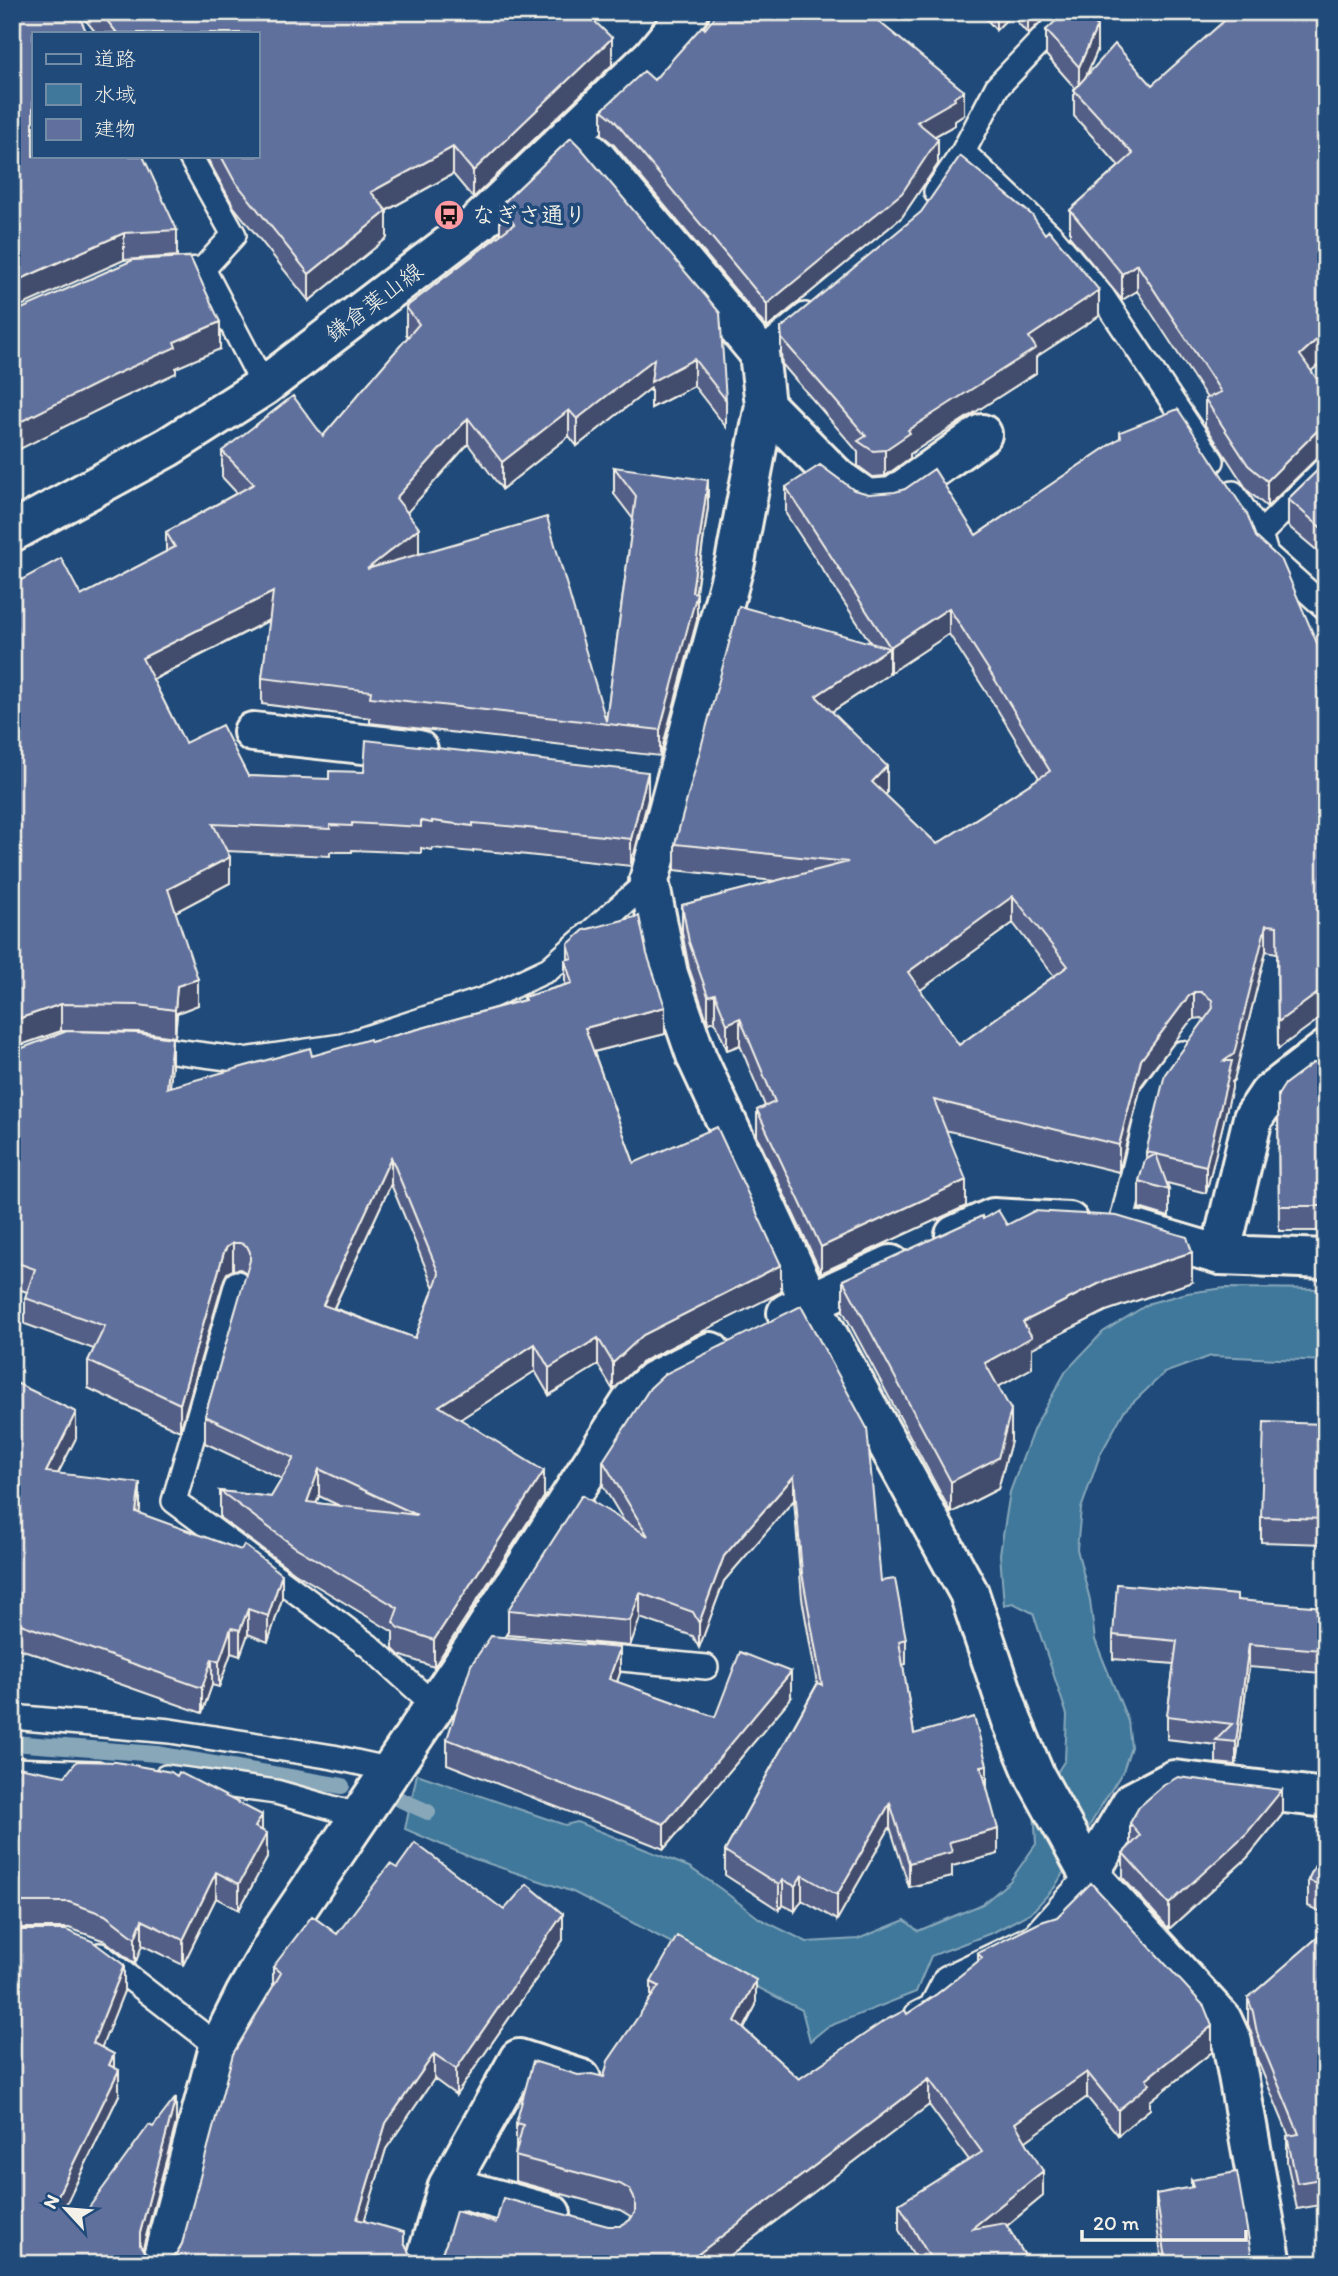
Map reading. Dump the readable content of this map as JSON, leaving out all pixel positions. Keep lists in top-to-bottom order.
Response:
{
  "streets": {
    "street": ["鎌倉葉山線"]
  },
  "places": {
    "bus stop": ["なぎさ通り"]
  },
  "legend": ["道路", "水域", "建物"],
  "scale_bar": "20 m",
  "north": "top left"
}
